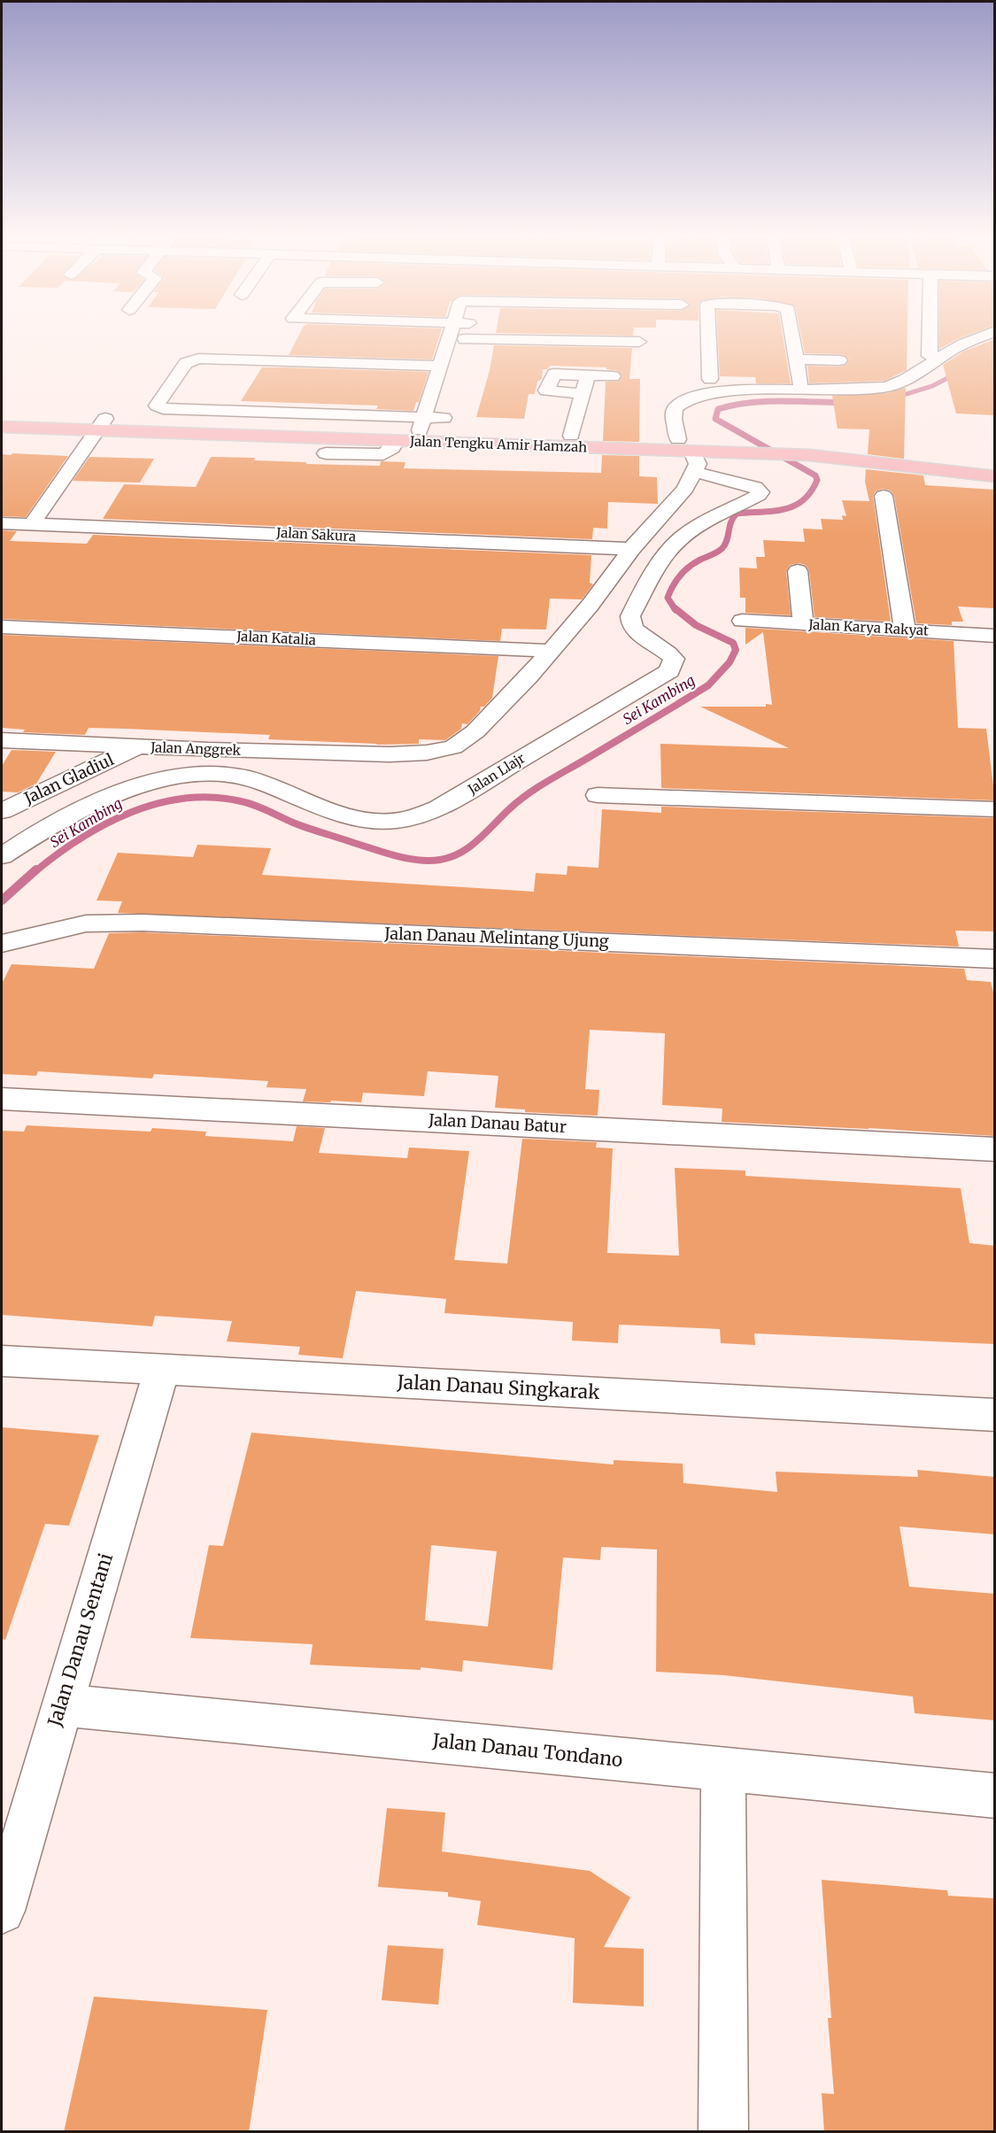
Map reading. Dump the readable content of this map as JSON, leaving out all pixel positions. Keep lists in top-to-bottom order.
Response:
{
  "streets": {
    "main road": ["Jalan Tengku Amir Hamzah"],
    "street": [
      "Jalan Sakura",
      "Jalan Karya Rakyat",
      "Jalan Katalia",
      "Jalan Anggrek",
      "Jalan Llajr",
      "Jalan Gladiul",
      "Jalan Danau Melintang Ujung",
      "Jalan Danau Batur",
      "Jalan Danau Singkarak",
      "Jalan Danau Sentani",
      "Jalan Danau Tondano"
    ]
  },
  "crossings": [
    ["Jalan Tengku Amir Hamzah", "Jalan Anggrek"],
    ["Jalan Tengku Amir Hamzah", "Jalan Llajr"],
    ["Jalan Sakura", "Jalan Anggrek"],
    ["Jalan Katalia", "Jalan Anggrek"],
    ["Jalan Anggrek", "Jalan Llajr"],
    ["Jalan Anggrek", "Jalan Gladiul"],
    ["Jalan Danau Singkarak", "Jalan Danau Sentani"],
    ["Jalan Danau Sentani", "Jalan Danau Tondano"]
  ],
  "water": ["Sei Kambing"]
}
